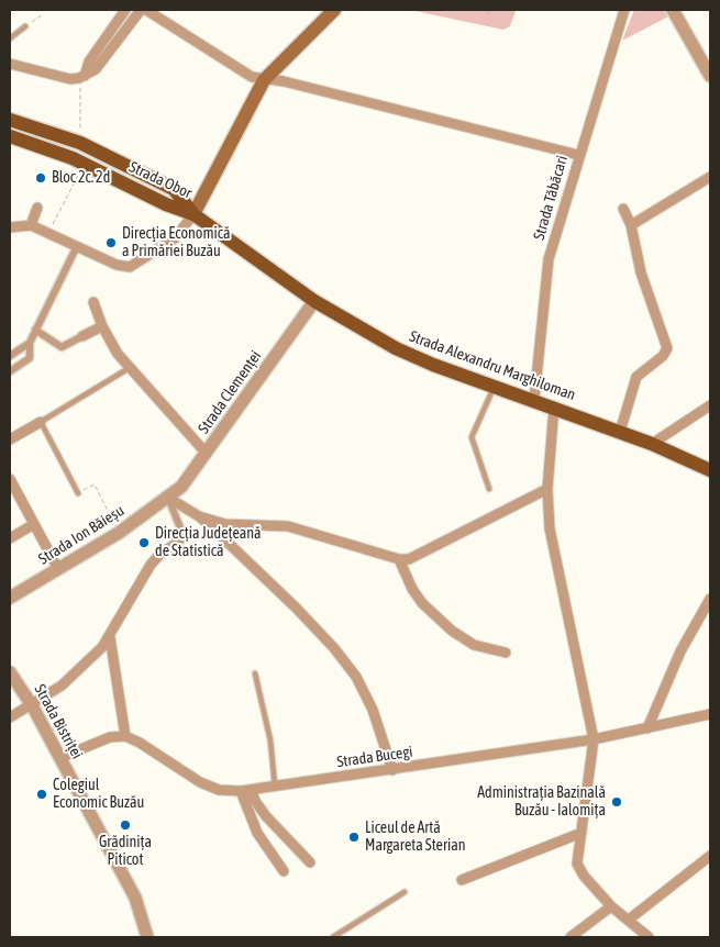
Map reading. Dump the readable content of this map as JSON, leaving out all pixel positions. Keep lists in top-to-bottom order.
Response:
{
  "streets": {
    "main road": ["Strada Obor", "Strada Alexandru Marghiloman"],
    "street": [
      "Strada Tăbăcari",
      "Strada Clemenței",
      "Strada Ion Băieșu",
      "Strada Bistriței",
      "Strada Bucegi"
    ]
  },
  "crossings": [
    ["Strada Obor", "Strada Alexandru Marghiloman"],
    ["Strada Tăbăcari", "Strada Alexandru Marghiloman"],
    ["Strada Alexandru Marghiloman", "Strada Clemenței"],
    ["Strada Clemenței", "Strada Ion Băieșu"]
  ],
  "places": [
    "Bloc 2c. 2d",
    "Direcţia Economică a Primăriei Buzău",
    "Direcția Județeană de Statistică",
    "Colegiul Economic Buzău",
    "Administrația Bazinală Buzău - Ialomița",
    "Grădinița Piticot",
    "Liceul de Artă Margareta Sterian"
  ]
}
